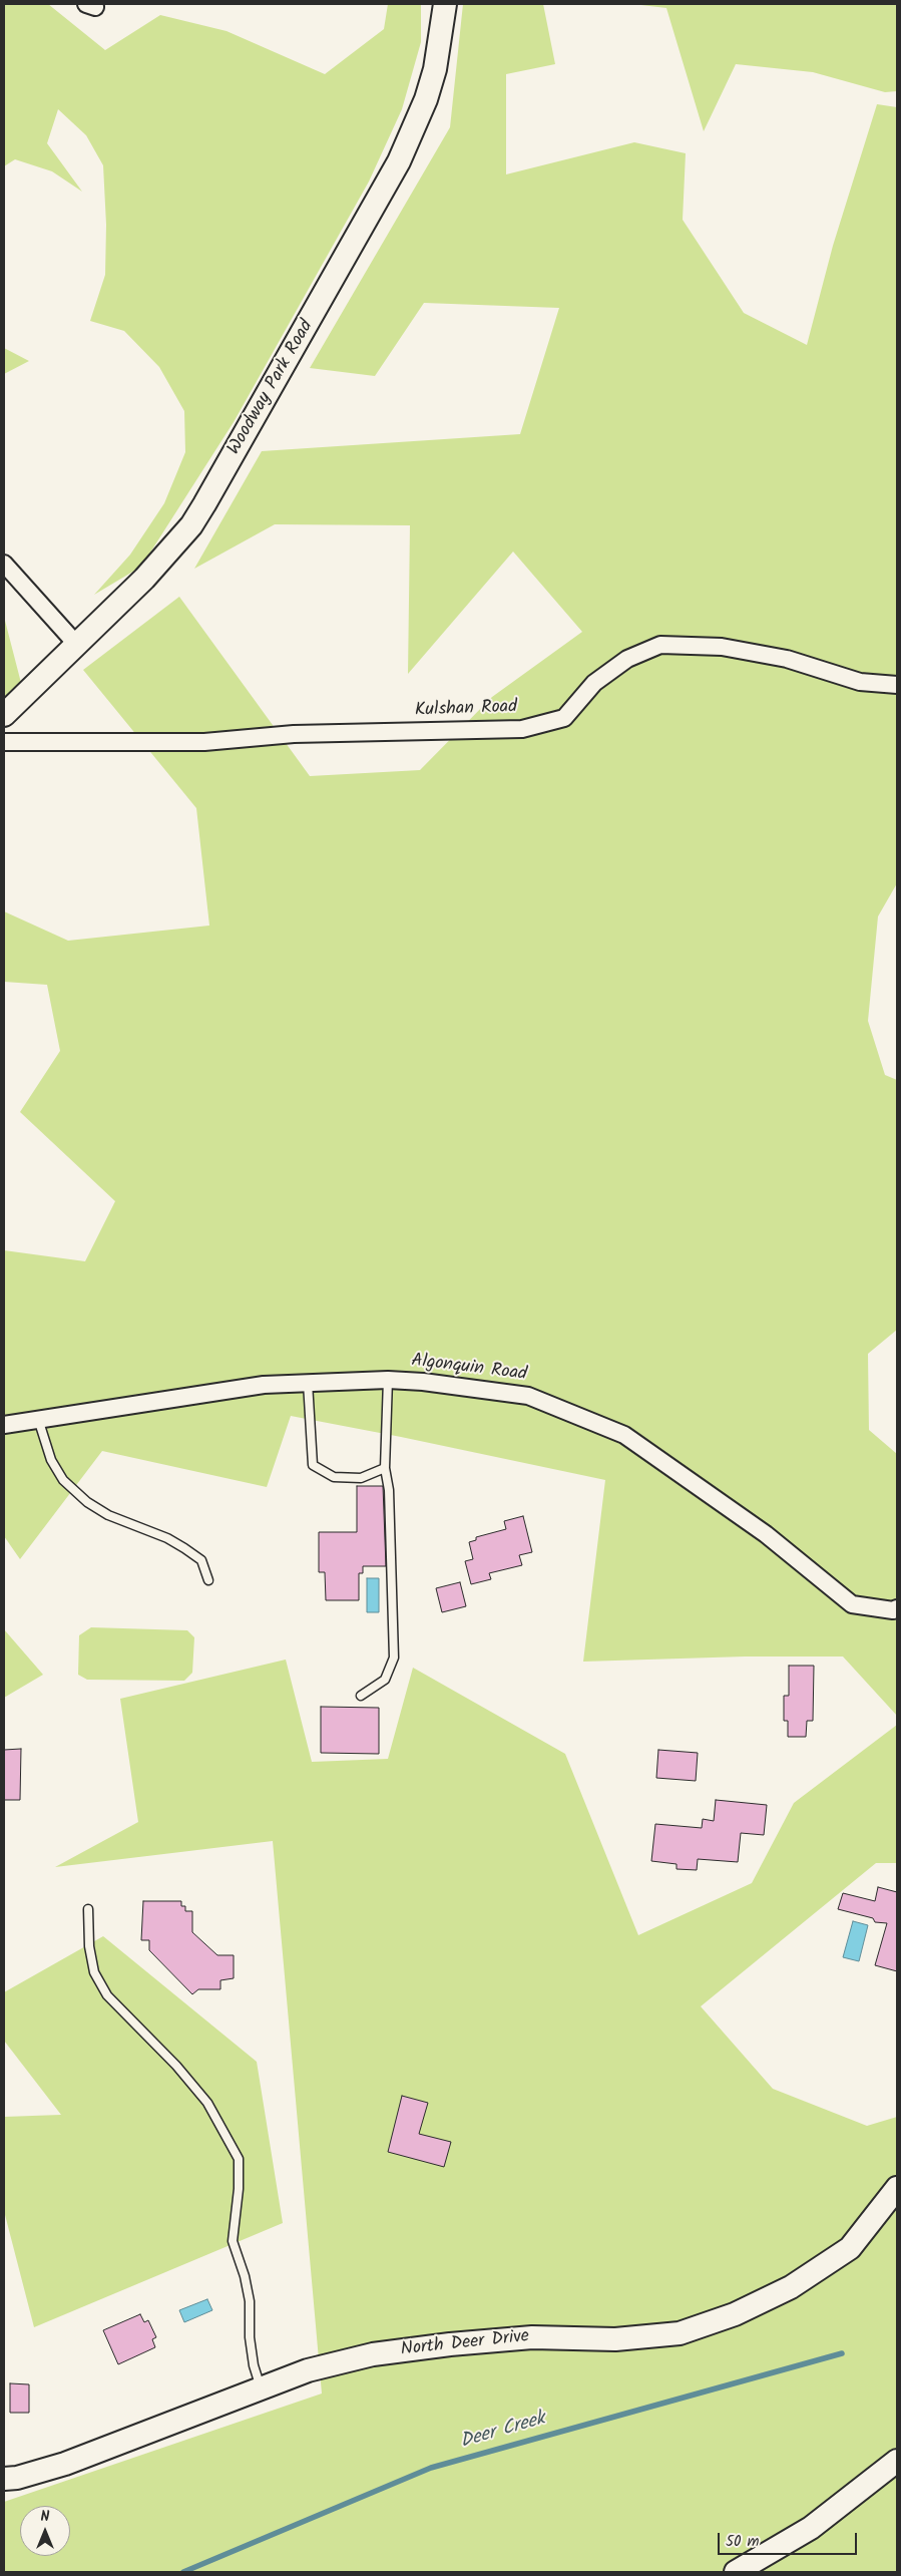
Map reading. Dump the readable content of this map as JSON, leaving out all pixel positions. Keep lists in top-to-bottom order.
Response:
{
  "streets": {
    "street": [
      "Woodway Park Road",
      "Kulshan Road",
      "Algonquin Road",
      "North Deer Drive"
    ]
  },
  "water": ["Deer Creek"],
  "scale_bar": "50 m",
  "north": "top"
}
